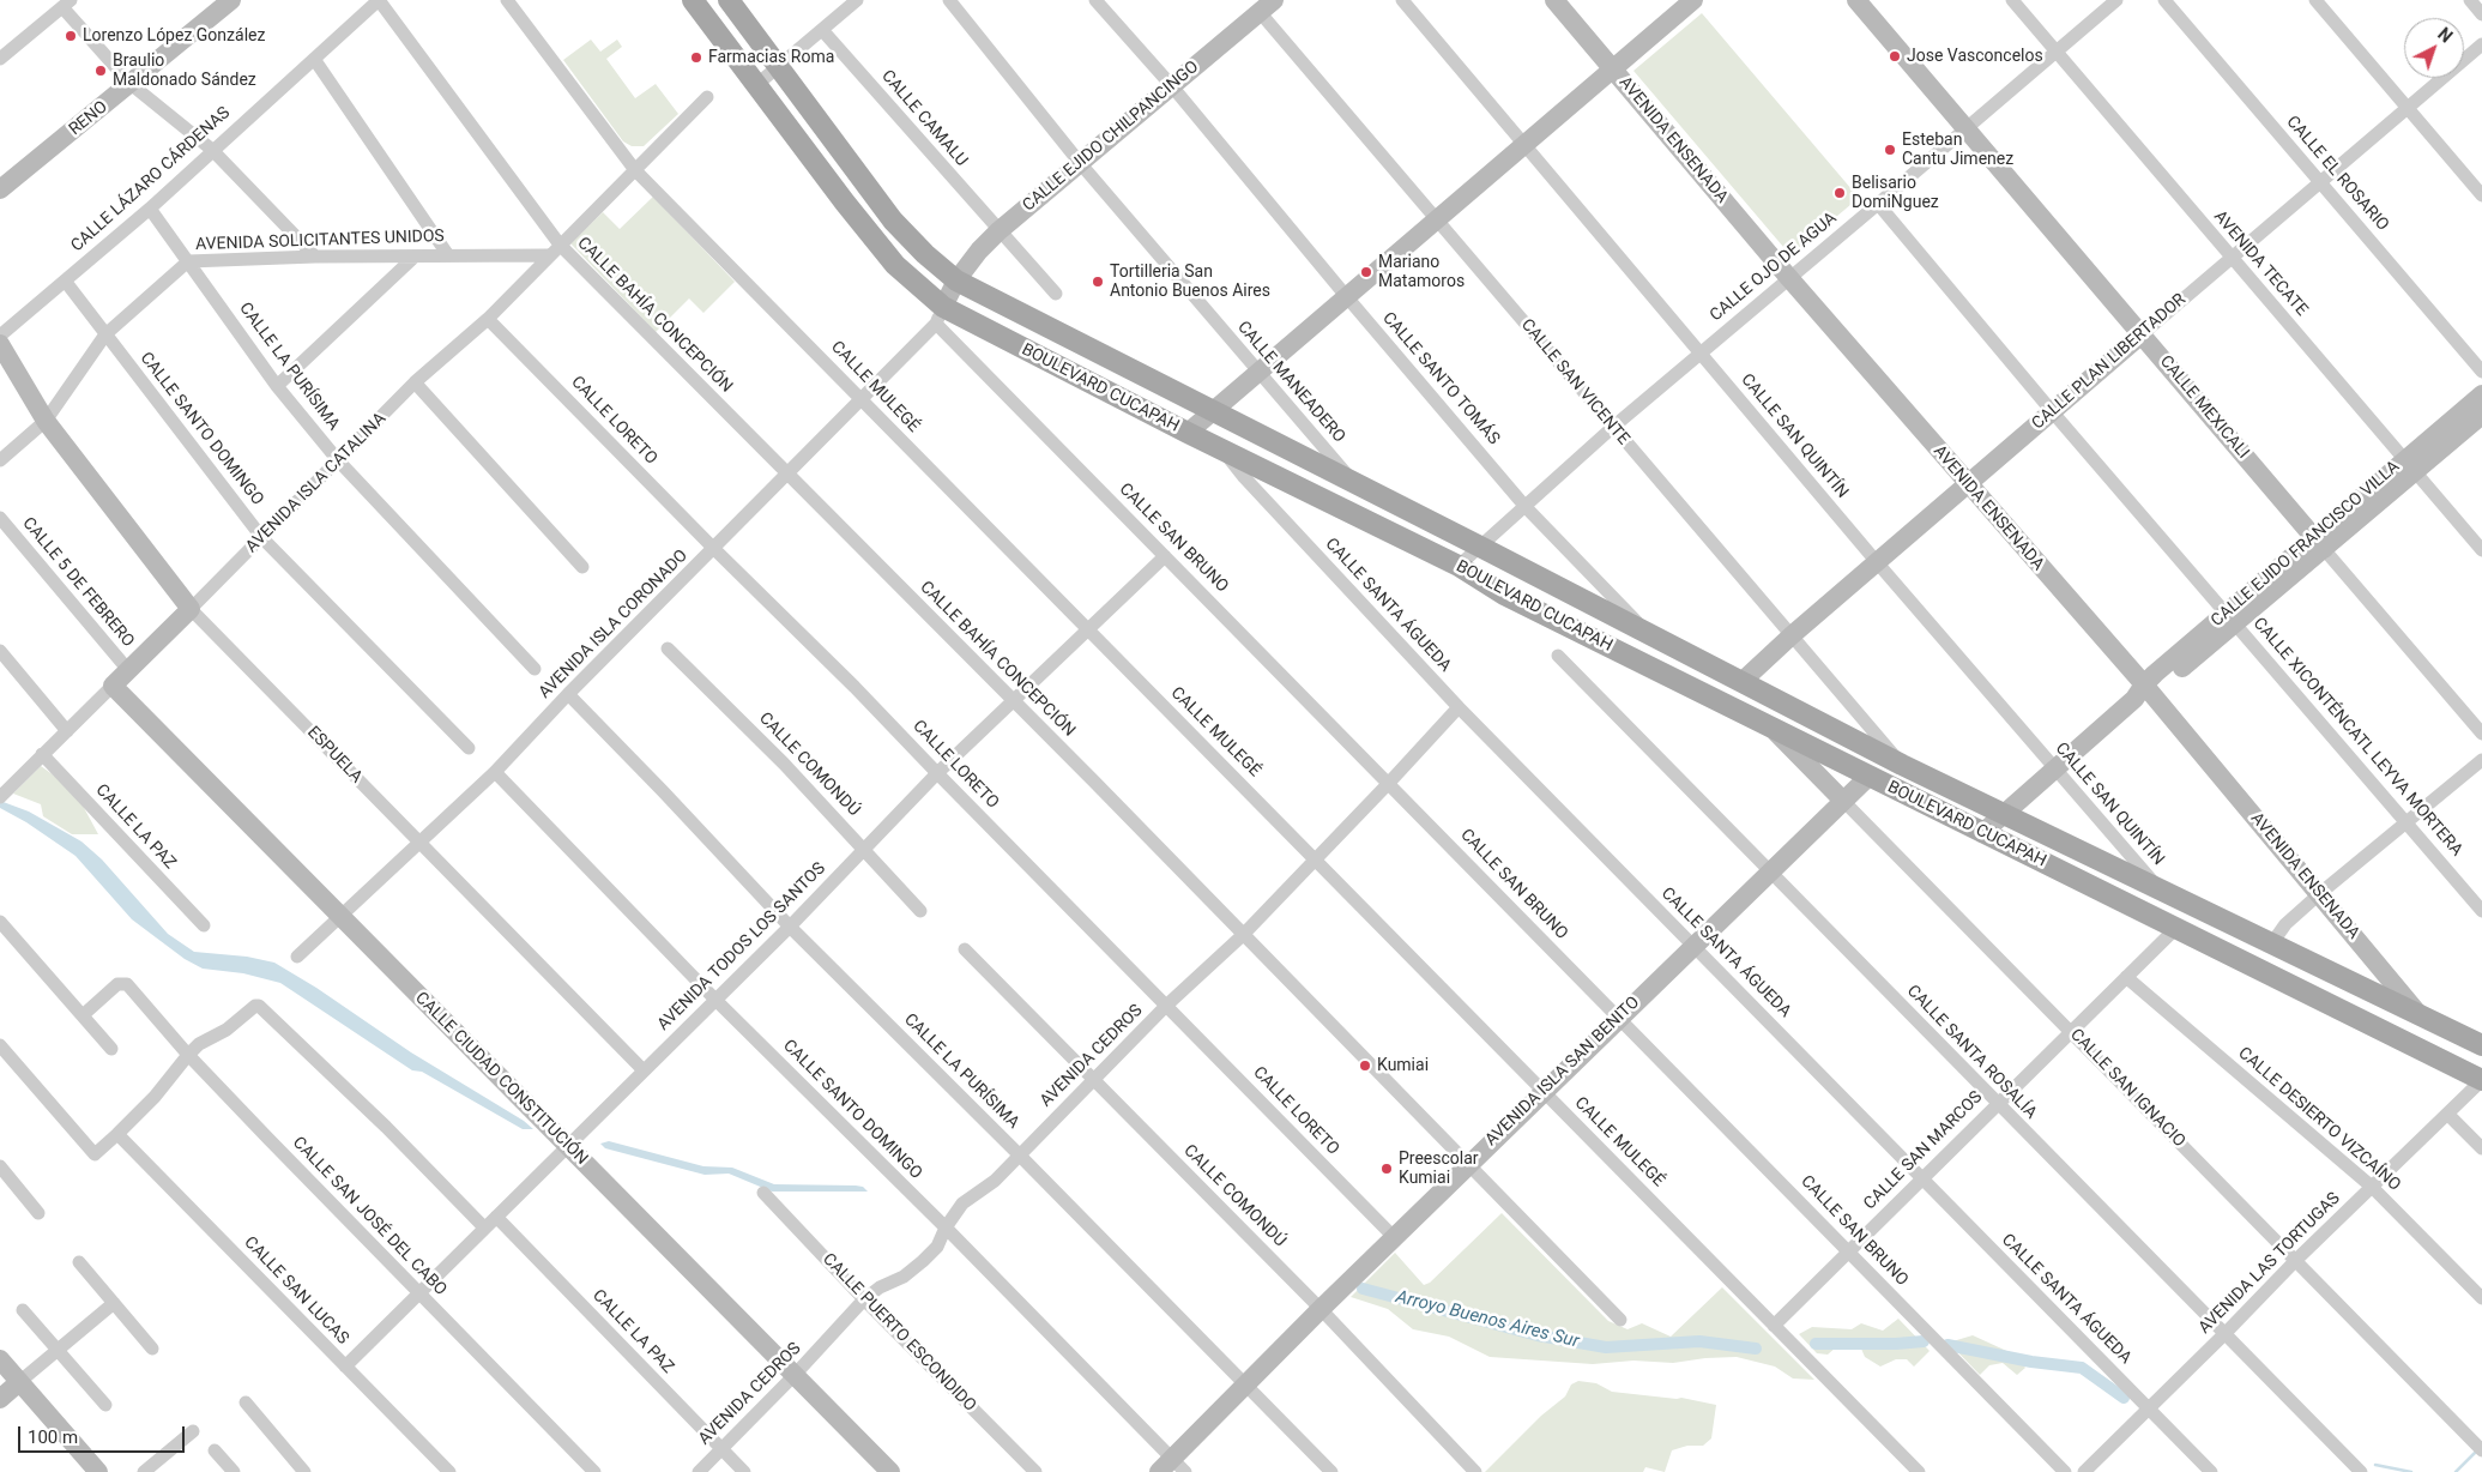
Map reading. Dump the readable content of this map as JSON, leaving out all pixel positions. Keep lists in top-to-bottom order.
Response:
{
  "streets": {
    "main road": ["BOULEVARD CUCAPAH"],
    "street": [
      "RENO",
      "CALLE CAMALU",
      "CALLE EJIDO CHILPANCINGO",
      "AVENIDA ENSENADA",
      "CALLE EL ROSARIO",
      "CALLE LÁZARO CÁRDENAS",
      "AVENIDA SOLICITANTES UNIDOS",
      "AVENIDA TECATE",
      "CALLE OJO DE AGUA",
      "CALLE BAHÍA CONCEPCIÓN",
      "CALLE PLAN LIBERTADOR",
      "CALLE LA PURÍSIMA",
      "CALLE SANTO TOMÁS",
      "CALLE MANEADERO",
      "CALLE SAN VICENTE",
      "CALLE MULEGÉ",
      "CALLE MEXICALI",
      "CALLE LORETO",
      "CALLE SANTO DOMINGO",
      "CALLE SAN QUINTÍN",
      "AVENIDA ISLA CATALINA",
      "CALLE SAN BRUNO",
      "CALLE EJIDO FRANCISCO VILLA",
      "CALLE 5 DE FEBRERO",
      "CALLE SANTA ÁGUEDA",
      "AVENIDA ISLA CORONADO",
      "CALLE XICONTÉNCATL LEYVA MORTERA",
      "ESPUELA",
      "CALLE COMONDÚ",
      "CALLE LA PAZ",
      "AVENIDA TODOS LOS SANTOS",
      "CALLE SANTA ROSALÍA",
      "AVENIDA CEDROS",
      "AVENIDA ISLA SAN BENITO",
      "CALLE CIUDAD CONSTITUCIÓN",
      "CALLE SAN IGNACIO",
      "CALLE DESIERTO VIZCAÍNO",
      "CALLE SAN MARCOS",
      "CALLE SAN JOSÉ DEL CABO",
      "AVENIDA LAS TORTUGAS",
      "CALLE SAN LUCAS",
      "CALLE PUERTO ESCONDIDO"
    ]
  },
  "crossings": [
    ["CALLE CAMALU", "CALLE EJIDO CHILPANCINGO"],
    ["CALLE EJIDO CHILPANCINGO", "CALLE SANTO TOMÁS"],
    ["CALLE EJIDO CHILPANCINGO", "CALLE MANEADERO"],
    ["CALLE EJIDO CHILPANCINGO", "CALLE SAN VICENTE"],
    ["CALLE EJIDO CHILPANCINGO", "BOULEVARD CUCAPAH"],
    ["CALLE EJIDO CHILPANCINGO", "CALLE SAN BRUNO"],
    ["CALLE EJIDO CHILPANCINGO", "AVENIDA ISLA CORONADO"],
    ["AVENIDA ENSENADA", "CALLE OJO DE AGUA"],
    ["AVENIDA ENSENADA", "CALLE PLAN LIBERTADOR"],
    ["AVENIDA ENSENADA", "BOULEVARD CUCAPAH"],
    ["AVENIDA ENSENADA", "CALLE EJIDO FRANCISCO VILLA"],
    ["CALLE EL ROSARIO", "CALLE PLAN LIBERTADOR"],
    ["CALLE LÁZARO CÁRDENAS", "CALLE BAHÍA CONCEPCIÓN"],
    ["CALLE LÁZARO CÁRDENAS", "CALLE LA PURÍSIMA"],
    ["CALLE LÁZARO CÁRDENAS", "CALLE SANTO DOMINGO"],
    ["AVENIDA SOLICITANTES UNIDOS", "CALLE LA PURÍSIMA"],
    ["AVENIDA SOLICITANTES UNIDOS", "CALLE SANTO DOMINGO"],
    ["AVENIDA SOLICITANTES UNIDOS", "AVENIDA ISLA CATALINA"],
    ["AVENIDA SOLICITANTES UNIDOS", "ESPUELA"],
    ["AVENIDA TECATE", "CALLE OJO DE AGUA"],
    ["AVENIDA TECATE", "CALLE PLAN LIBERTADOR"],
    ["AVENIDA TECATE", "CALLE EJIDO FRANCISCO VILLA"],
    ["CALLE OJO DE AGUA", "CALLE SANTO TOMÁS"],
    ["CALLE OJO DE AGUA", "CALLE SAN VICENTE"],
    ["CALLE OJO DE AGUA", "BOULEVARD CUCAPAH"],
    ["CALLE OJO DE AGUA", "CALLE MEXICALI"],
    ["CALLE OJO DE AGUA", "CALLE SAN QUINTÍN"],
    ["CALLE OJO DE AGUA", "CALLE XICONTÉNCATL LEYVA MORTERA"],
    ["CALLE BAHÍA CONCEPCIÓN", "AVENIDA ISLA CATALINA"],
    ["CALLE BAHÍA CONCEPCIÓN", "AVENIDA ISLA CORONADO"],
    ["CALLE BAHÍA CONCEPCIÓN", "AVENIDA TODOS LOS SANTOS"],
    ["CALLE BAHÍA CONCEPCIÓN", "AVENIDA CEDROS"],
    ["CALLE BAHÍA CONCEPCIÓN", "AVENIDA ISLA SAN BENITO"],
    ["CALLE PLAN LIBERTADOR", "CALLE SAN VICENTE"],
    ["CALLE PLAN LIBERTADOR", "BOULEVARD CUCAPAH"],
    ["CALLE PLAN LIBERTADOR", "CALLE MEXICALI"],
    ["CALLE PLAN LIBERTADOR", "CALLE SAN QUINTÍN"],
    ["CALLE PLAN LIBERTADOR", "CALLE XICONTÉNCATL LEYVA MORTERA"],
    ["CALLE LA PURÍSIMA", "AVENIDA ISLA CATALINA"],
    ["CALLE LA PURÍSIMA", "AVENIDA ISLA CORONADO"],
    ["CALLE LA PURÍSIMA", "AVENIDA TODOS LOS SANTOS"],
    ["CALLE LA PURÍSIMA", "AVENIDA CEDROS"],
    ["CALLE LA PURÍSIMA", "AVENIDA ISLA SAN BENITO"],
    ["CALLE SANTO TOMÁS", "BOULEVARD CUCAPAH"],
    ["CALLE MANEADERO", "BOULEVARD CUCAPAH"],
    ["CALLE SAN VICENTE", "BOULEVARD CUCAPAH"],
    ["CALLE MULEGÉ", "AVENIDA ISLA CATALINA"],
    ["CALLE MULEGÉ", "AVENIDA ISLA CORONADO"],
    ["CALLE MULEGÉ", "AVENIDA TODOS LOS SANTOS"],
    ["CALLE MULEGÉ", "AVENIDA CEDROS"],
    ["CALLE MULEGÉ", "AVENIDA ISLA SAN BENITO"],
    ["CALLE MULEGÉ", "CALLE SAN MARCOS"],
    ["BOULEVARD CUCAPAH", "CALLE SAN QUINTÍN"],
    ["BOULEVARD CUCAPAH", "CALLE SAN BRUNO"],
    ["BOULEVARD CUCAPAH", "CALLE EJIDO FRANCISCO VILLA"],
    ["BOULEVARD CUCAPAH", "CALLE SANTA ÁGUEDA"],
    ["BOULEVARD CUCAPAH", "AVENIDA ISLA CORONADO"],
    ["BOULEVARD CUCAPAH", "AVENIDA ISLA SAN BENITO"],
    ["BOULEVARD CUCAPAH", "CALLE SAN IGNACIO"],
    ["BOULEVARD CUCAPAH", "CALLE SAN MARCOS"],
    ["BOULEVARD CUCAPAH", "AVENIDA LAS TORTUGAS"],
    ["CALLE MEXICALI", "CALLE EJIDO FRANCISCO VILLA"],
    ["CALLE LORETO", "AVENIDA ISLA CATALINA"],
    ["CALLE LORETO", "AVENIDA ISLA CORONADO"],
    ["CALLE LORETO", "AVENIDA TODOS LOS SANTOS"],
    ["CALLE LORETO", "AVENIDA CEDROS"],
    ["CALLE LORETO", "AVENIDA ISLA SAN BENITO"],
    ["CALLE SANTO DOMINGO", "AVENIDA ISLA CATALINA"],
    ["CALLE SANTO DOMINGO", "AVENIDA ISLA CORONADO"],
    ["CALLE SANTO DOMINGO", "AVENIDA TODOS LOS SANTOS"],
    ["CALLE SANTO DOMINGO", "AVENIDA CEDROS"],
    ["CALLE SANTO DOMINGO", "AVENIDA ISLA SAN BENITO"],
    ["CALLE SAN QUINTÍN", "CALLE EJIDO FRANCISCO VILLA"],
    ["AVENIDA ISLA CATALINA", "CALLE 5 DE FEBRERO"],
    ["AVENIDA ISLA CATALINA", "ESPUELA"],
    ["AVENIDA ISLA CATALINA", "CALLE LA PAZ"],
    ["AVENIDA ISLA CATALINA", "CALLE CIUDAD CONSTITUCIÓN"],
    ["CALLE SAN BRUNO", "AVENIDA ISLA CORONADO"],
    ["CALLE SAN BRUNO", "AVENIDA TODOS LOS SANTOS"],
    ["CALLE SAN BRUNO", "AVENIDA CEDROS"],
    ["CALLE SAN BRUNO", "AVENIDA ISLA SAN BENITO"],
    ["CALLE SAN BRUNO", "CALLE SAN MARCOS"],
    ["CALLE EJIDO FRANCISCO VILLA", "CALLE XICONTÉNCATL LEYVA MORTERA"],
    ["CALLE SANTA ÁGUEDA", "AVENIDA CEDROS"],
    ["CALLE SANTA ÁGUEDA", "AVENIDA ISLA SAN BENITO"],
    ["CALLE SANTA ÁGUEDA", "CALLE SAN MARCOS"],
    ["CALLE SANTA ÁGUEDA", "AVENIDA LAS TORTUGAS"],
    ["AVENIDA ISLA CORONADO", "ESPUELA"],
    ["AVENIDA ISLA CORONADO", "CALLE CIUDAD CONSTITUCIÓN"],
    ["ESPUELA", "AVENIDA TODOS LOS SANTOS"],
    ["CALLE COMONDÚ", "AVENIDA TODOS LOS SANTOS"],
    ["CALLE COMONDÚ", "AVENIDA CEDROS"],
    ["CALLE COMONDÚ", "AVENIDA ISLA SAN BENITO"],
    ["CALLE LA PAZ", "AVENIDA TODOS LOS SANTOS"],
    ["CALLE LA PAZ", "AVENIDA CEDROS"],
    ["AVENIDA TODOS LOS SANTOS", "CALLE CIUDAD CONSTITUCIÓN"],
    ["AVENIDA TODOS LOS SANTOS", "CALLE SAN JOSÉ DEL CABO"],
    ["AVENIDA TODOS LOS SANTOS", "CALLE SAN LUCAS"],
    ["CALLE SANTA ROSALÍA", "AVENIDA ISLA SAN BENITO"],
    ["CALLE SANTA ROSALÍA", "CALLE SAN MARCOS"],
    ["CALLE SANTA ROSALÍA", "AVENIDA LAS TORTUGAS"],
    ["AVENIDA CEDROS", "CALLE CIUDAD CONSTITUCIÓN"],
    ["AVENIDA CEDROS", "CALLE PUERTO ESCONDIDO"],
    ["AVENIDA ISLA SAN BENITO", "CALLE SAN IGNACIO"],
    ["CALLE SAN IGNACIO", "CALLE SAN MARCOS"],
    ["CALLE SAN IGNACIO", "AVENIDA LAS TORTUGAS"],
    ["CALLE DESIERTO VIZCAÍNO", "CALLE SAN MARCOS"],
    ["CALLE DESIERTO VIZCAÍNO", "AVENIDA LAS TORTUGAS"]
  ],
  "water": ["Arroyo Buenos Aires Sur"],
  "places": [
    "Lorenzo López González",
    "Jose Vasconcelos",
    "Farmacias Roma",
    "Braulio Maldonado Sández",
    "Esteban Cantu Jimenez",
    "Belisario DomiNguez",
    "Mariano Matamoros",
    "Tortilleria San Antonio Buenos Aires",
    "Kumiai",
    "Preescolar Kumiai"
  ],
  "scale_bar": "100 m",
  "north": "top right"
}
